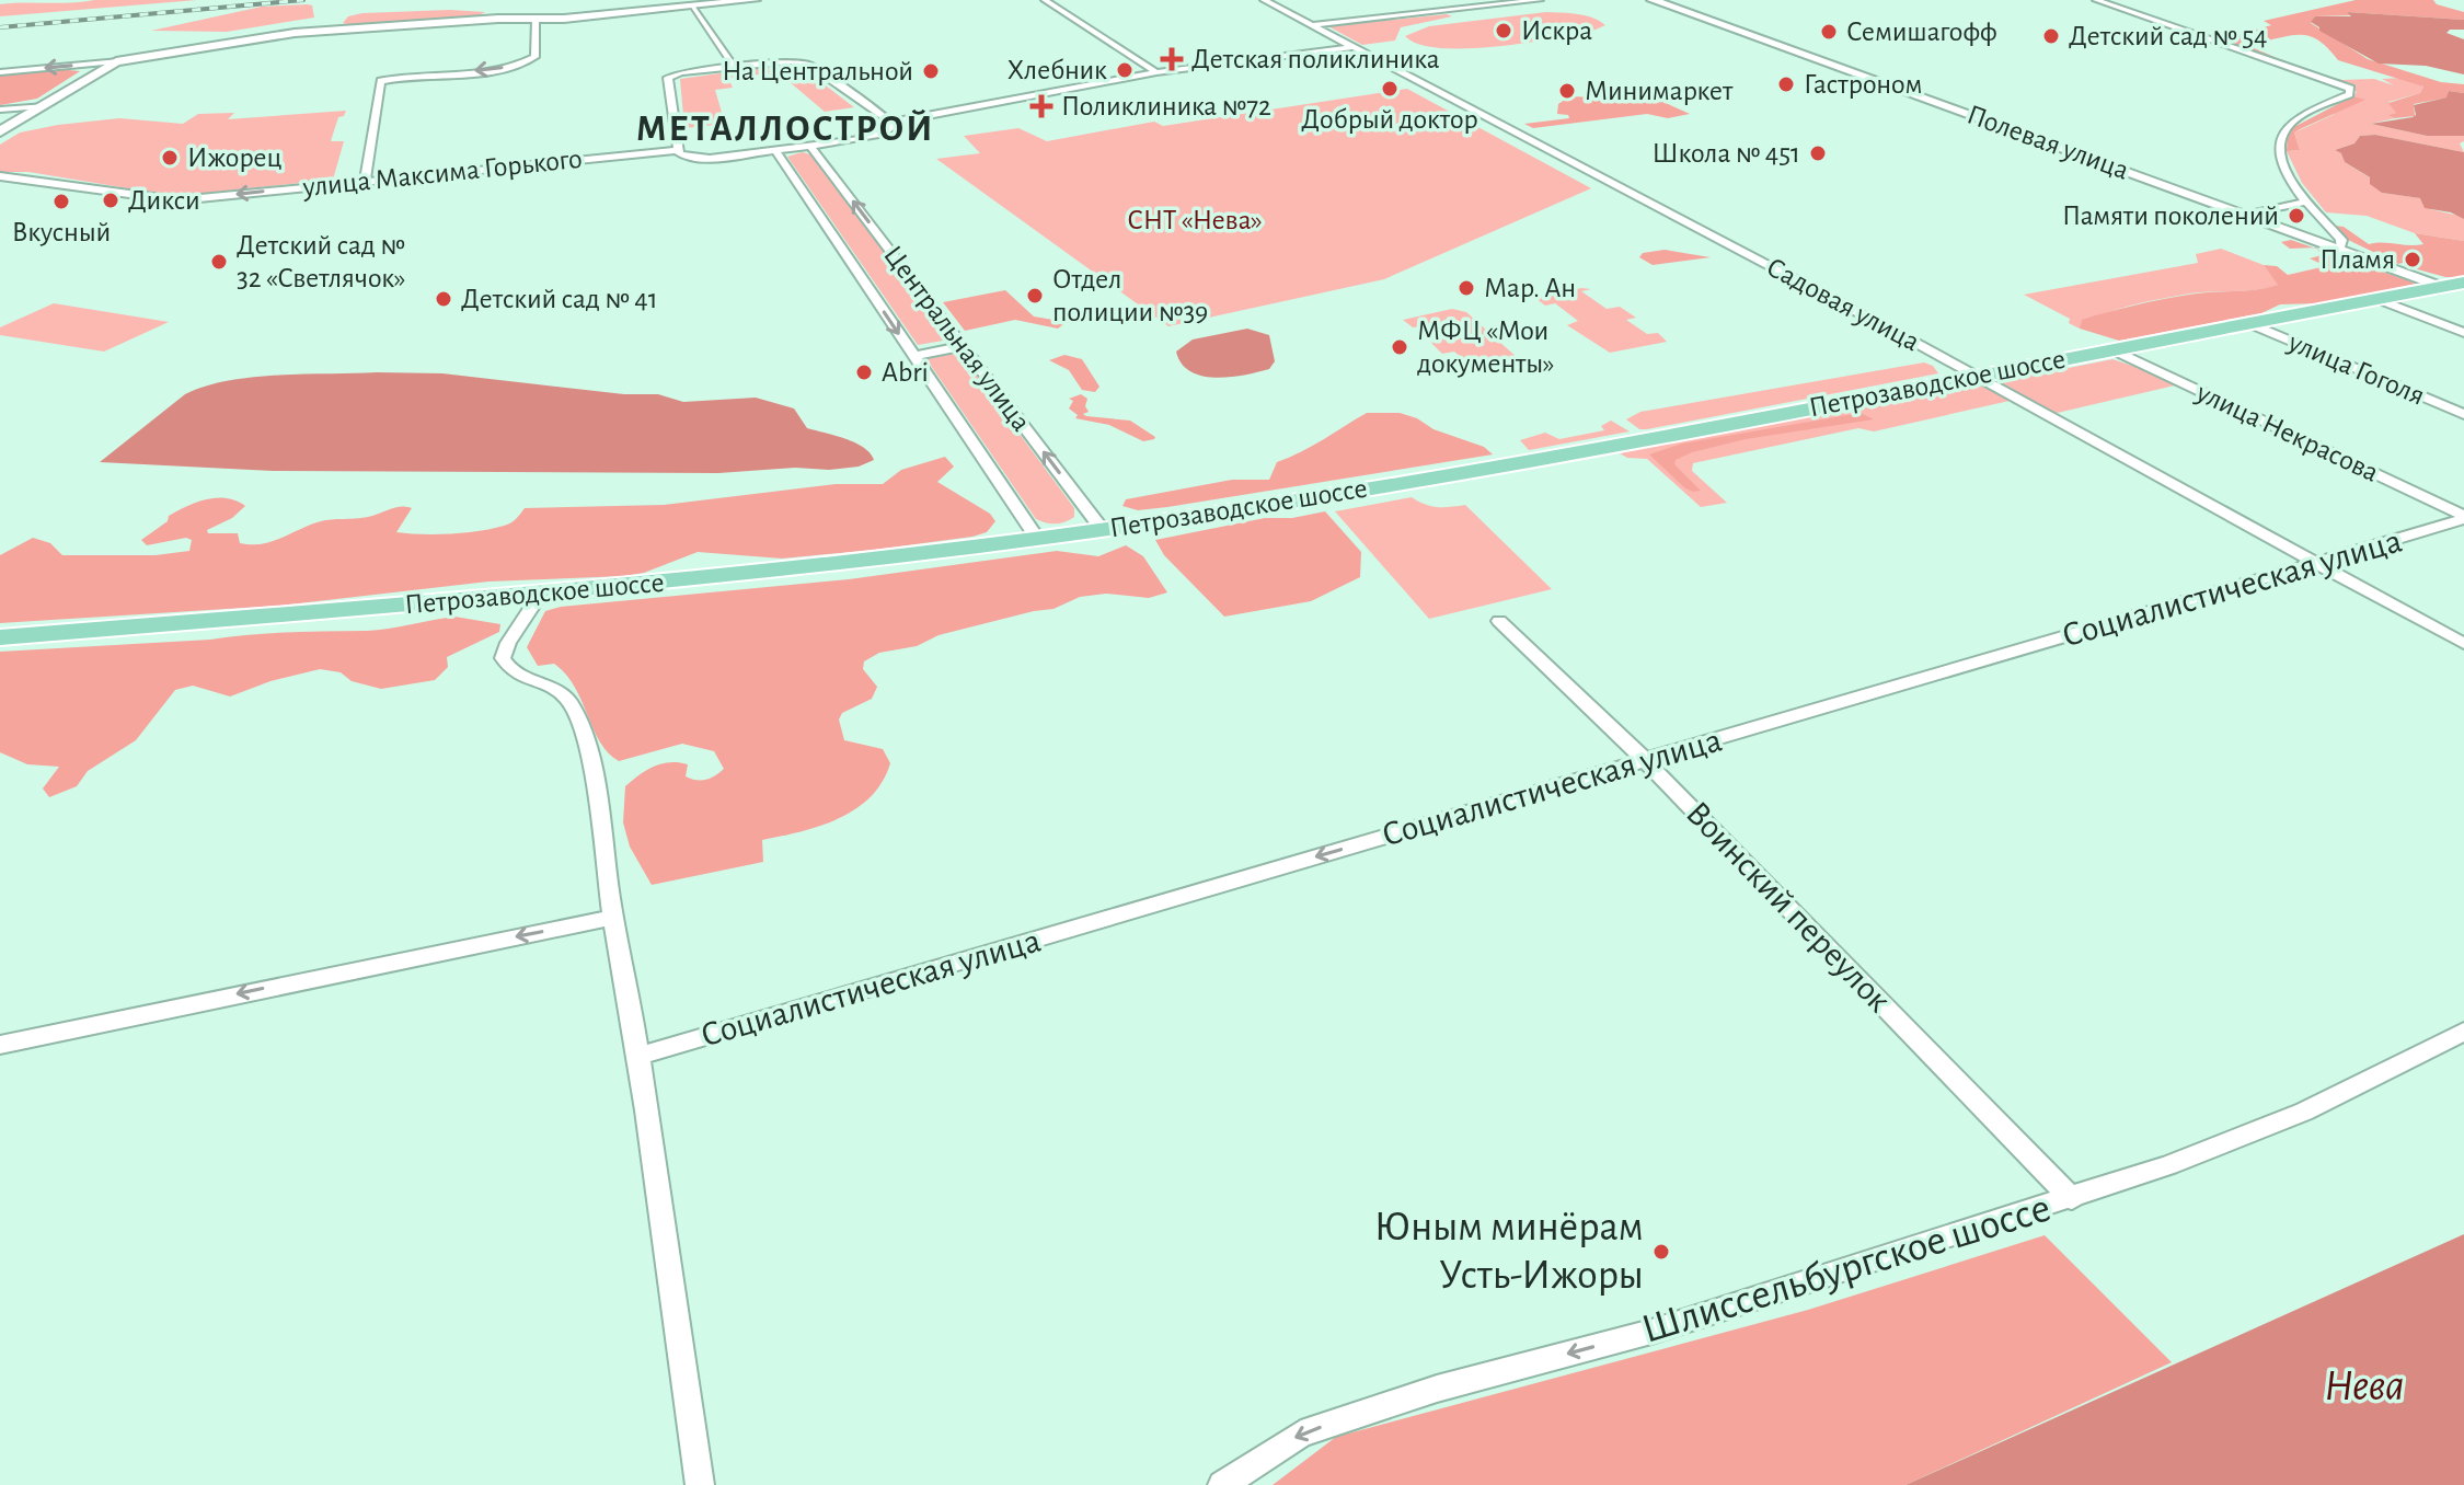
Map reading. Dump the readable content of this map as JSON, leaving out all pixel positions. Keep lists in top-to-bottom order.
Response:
{
  "streets": {
    "main road": ["Петрозаводское шоссе"],
    "street": [
      "Полевая улица",
      "улица Максима Горького",
      "Садовая улица",
      "Центральная улица",
      "улица Гоголя",
      "улица Некрасова",
      "Социалистическая улица",
      "Воинский переулок",
      "Шлиссельбургское шоссе"
    ]
  },
  "crossings": [
    ["Полевая улица", "Петрозаводское шоссе"],
    ["Садовая улица", "Петрозаводское шоссе"],
    ["Садовая улица", "Социалистическая улица"],
    ["Центральная улица", "Петрозаводское шоссе"],
    ["улица Гоголя", "Петрозаводское шоссе"],
    ["Петрозаводское шоссе", "улица Некрасова"],
    ["улица Некрасова", "Социалистическая улица"],
    ["Социалистическая улица", "Воинский переулок"],
    ["Воинский переулок", "Шлиссельбургское шоссе"]
  ],
  "one_way": ["Социалистическая улица", "Шлиссельбургское шоссе"],
  "districts": ["МЕТАЛЛОСТРОЙ"],
  "water": ["Нева"],
  "parks": ["СНТ «Нева»"],
  "places": {
    "other": [
      "Искра",
      "Семишагофф",
      "Детский сад № 54",
      "Хлебник",
      "На Центральной",
      "Гастроном",
      "Добрый доктор",
      "Минимаркет",
      "Школа № 451",
      "Ижорец",
      "Дикси",
      "Вкусный",
      "Памяти поколений",
      "Пламя",
      "Детский сад № 32 «Светлячок»",
      "Мар. Ан",
      "Отдел полиции №39",
      "Детский сад № 41",
      "МФЦ «Мои документы»",
      "Abri",
      "Юным минёрам Усть-Ижоры"
    ],
    "health": ["Детская поликлиника", "Поликлиника №72"]
  }
}
